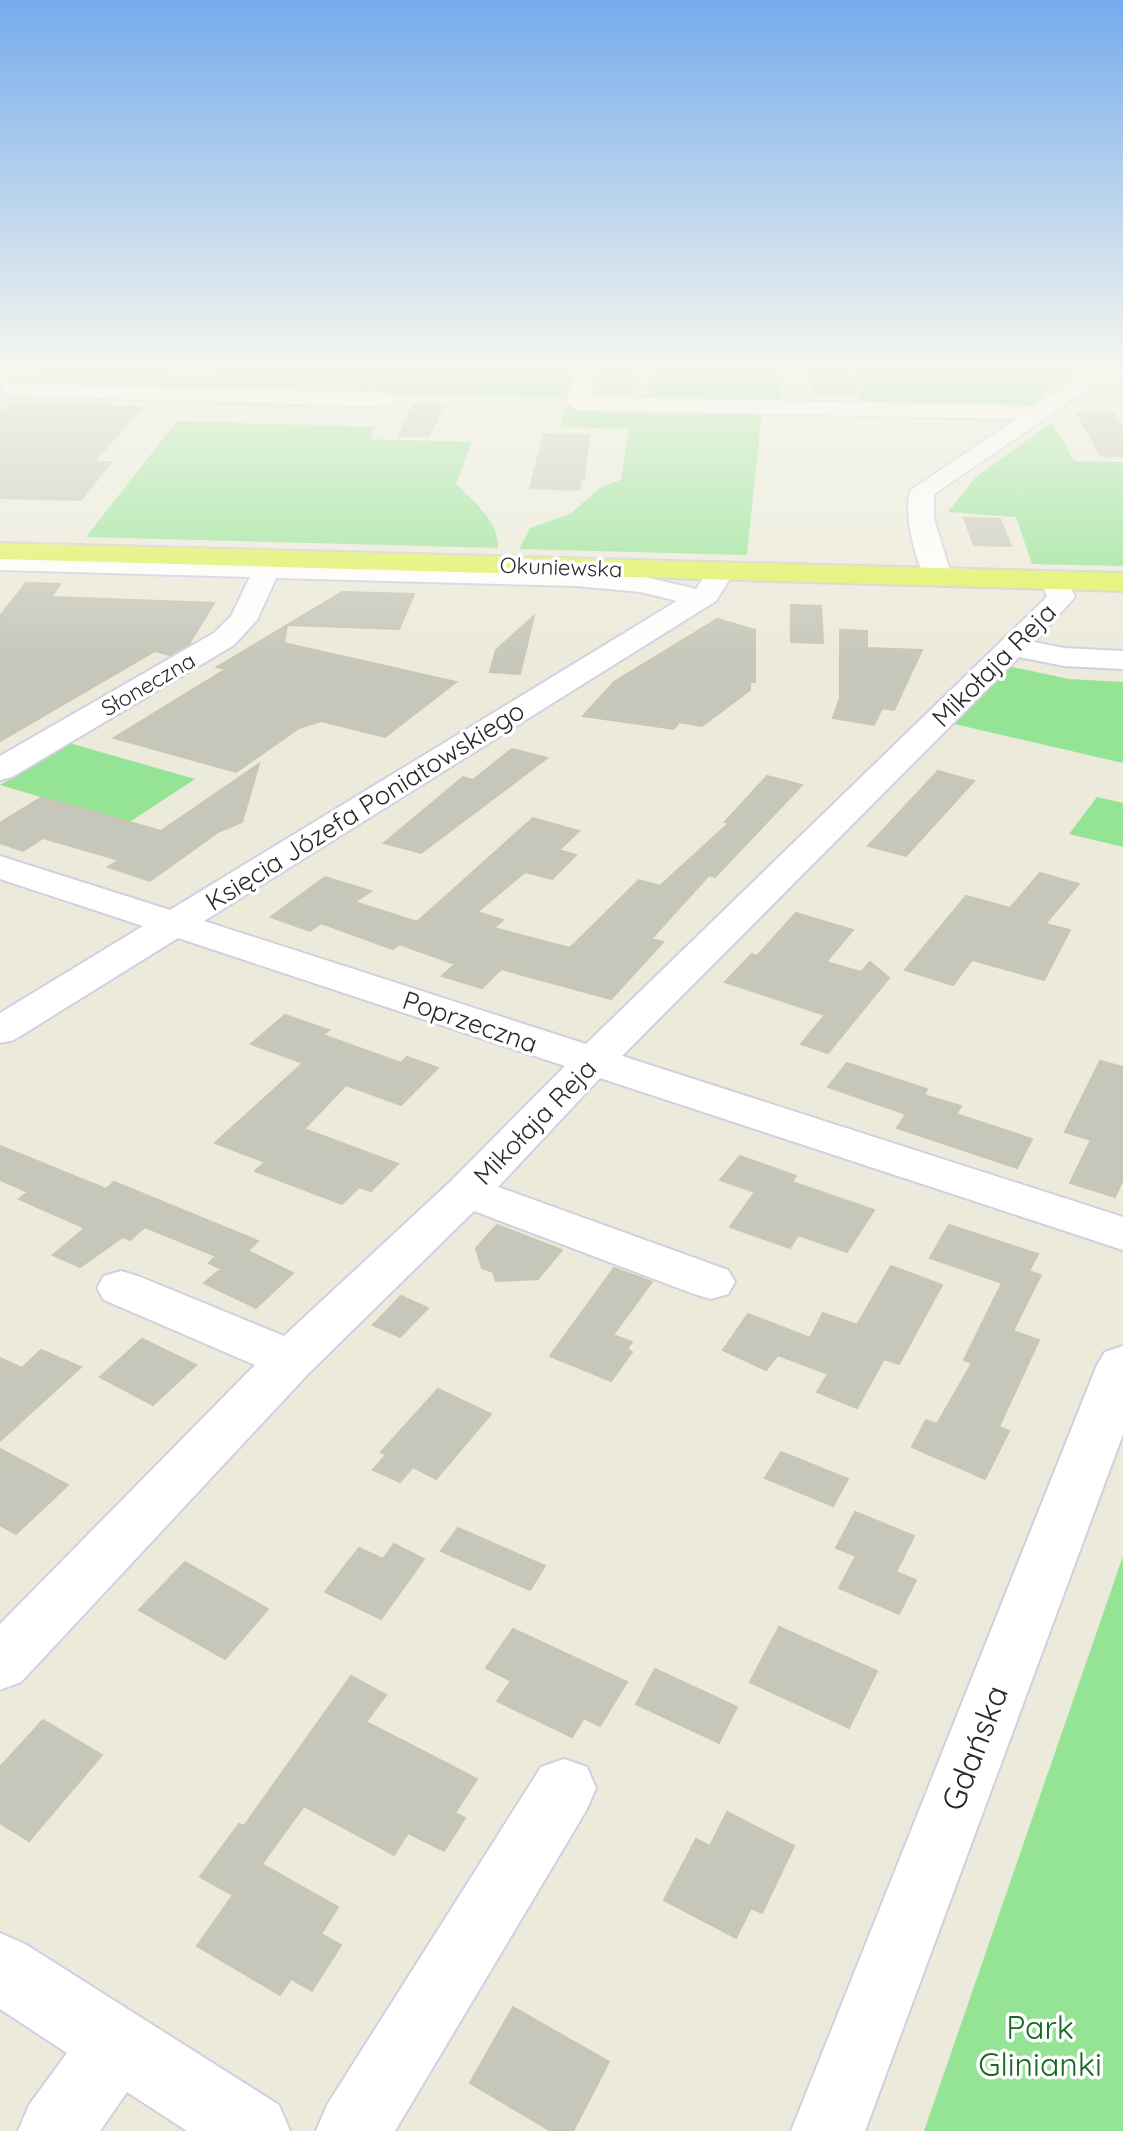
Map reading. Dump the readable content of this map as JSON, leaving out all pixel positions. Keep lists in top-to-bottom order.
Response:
{
  "streets": {
    "main road": ["Okuniewska"],
    "street": [
      "Mikołaja Reja",
      "Słoneczna",
      "Księcia Józefa Poniatowskiego",
      "Poprzeczna",
      "Gdańska"
    ]
  },
  "crossings": [
    ["Okuniewska", "Mikołaja Reja"],
    ["Okuniewska", "Słoneczna"],
    ["Okuniewska", "Księcia Józefa Poniatowskiego"],
    ["Mikołaja Reja", "Poprzeczna"],
    ["Księcia Józefa Poniatowskiego", "Poprzeczna"]
  ],
  "parks": ["Park Glinianki"]
}
